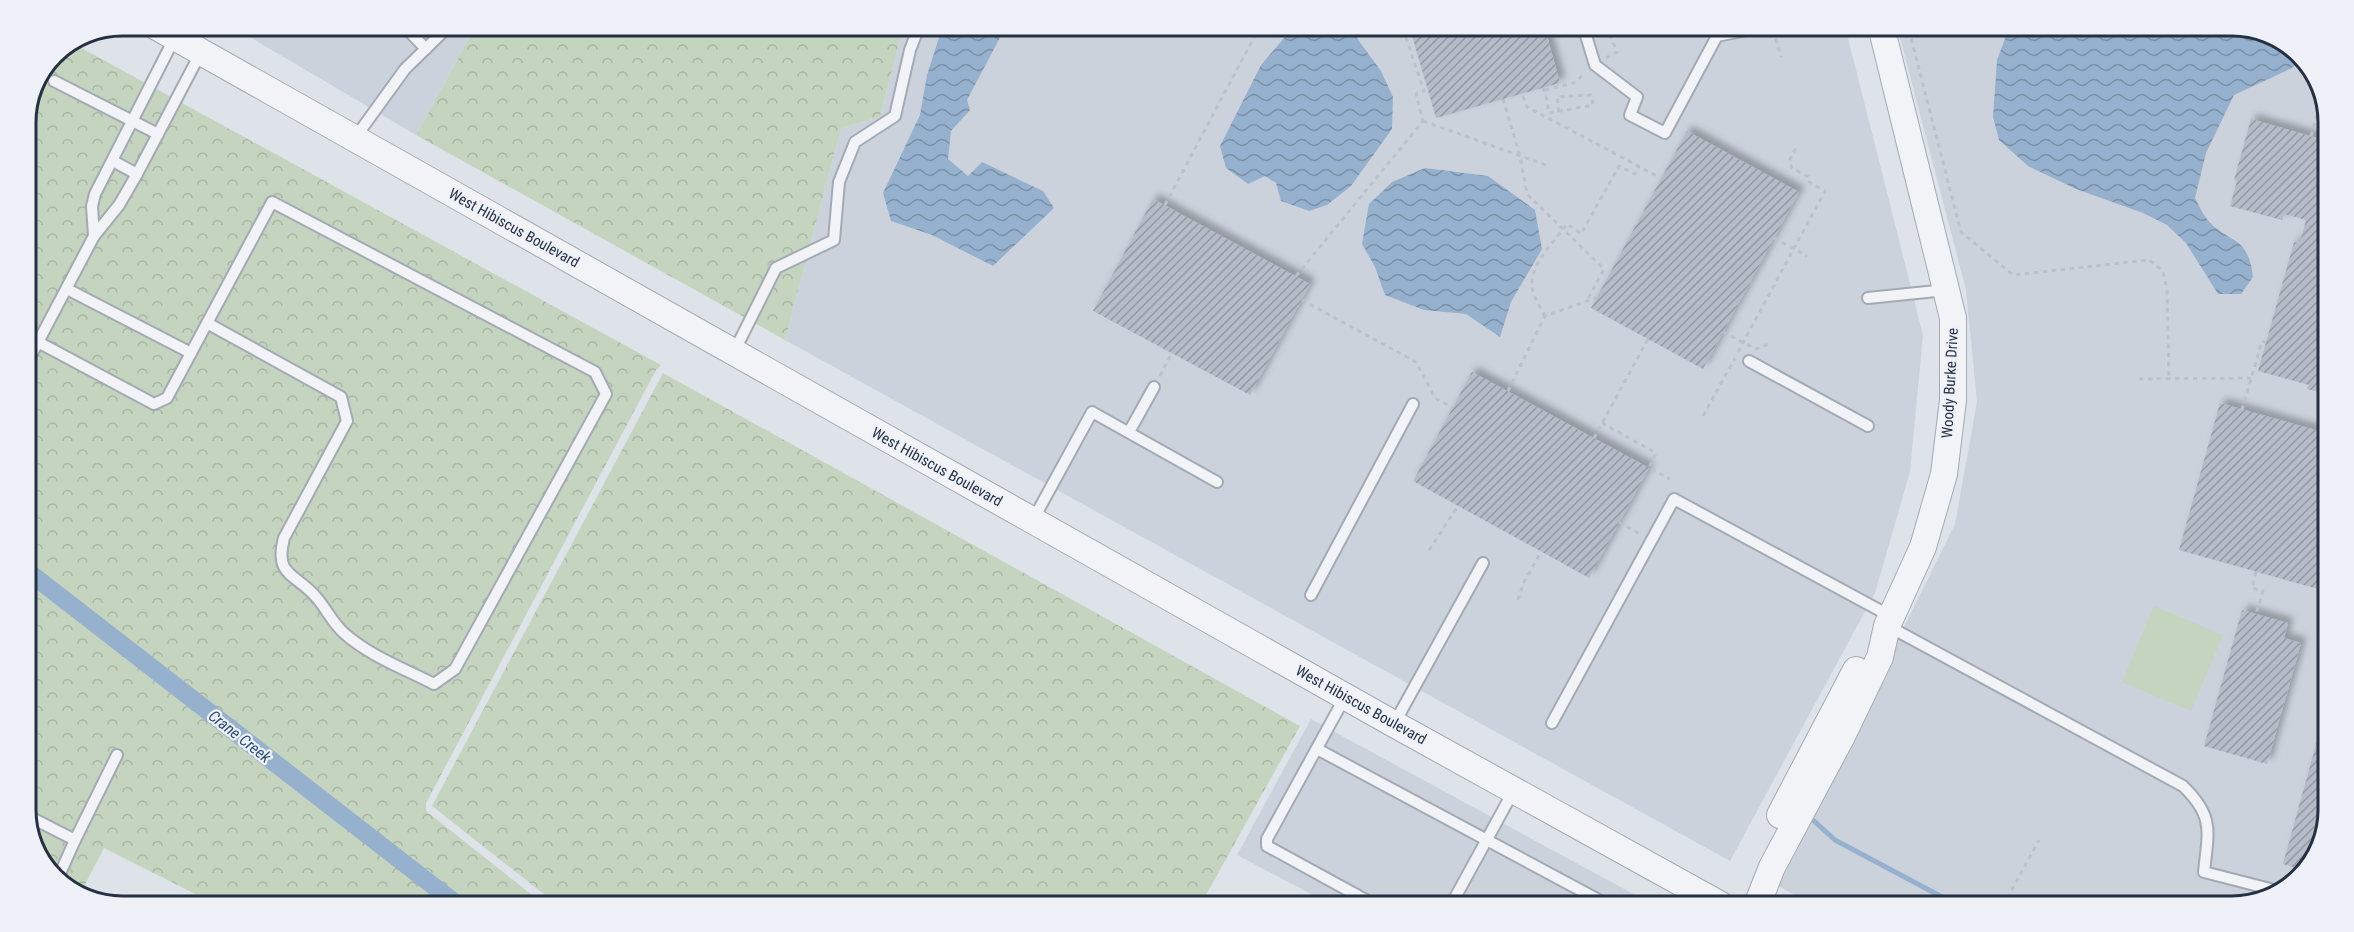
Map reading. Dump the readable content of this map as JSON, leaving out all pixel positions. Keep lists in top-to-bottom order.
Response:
{
  "streets": {
    "street": ["West Hibiscus Boulevard", "Woody Burke Drive"]
  },
  "water": ["Crane Creek"]
}
